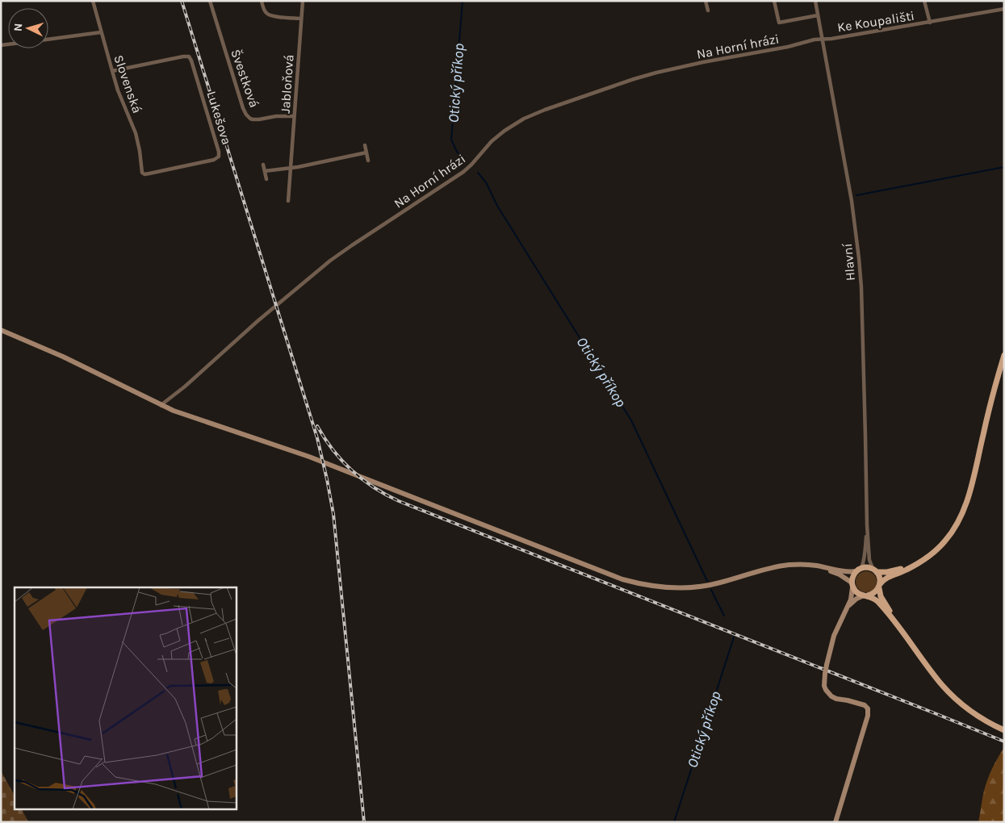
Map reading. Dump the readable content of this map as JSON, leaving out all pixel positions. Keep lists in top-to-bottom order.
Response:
{
  "streets": {
    "street": [
      "Ke Koupališti",
      "Na Horní hrázi",
      "Švestková",
      "Slovenská",
      "Jabloňová",
      "Lukešova",
      "Hlavní"
    ]
  },
  "crossings": [
    ["Ke Koupališti", "Na Horní hrázi"],
    ["Ke Koupališti", "Hlavní"],
    ["Na Horní hrázi", "Hlavní"],
    ["Švestková", "Jabloňová"],
    ["Slovenská", "Lukešova"]
  ],
  "water": ["Otický příkop"],
  "north": "left"
}
